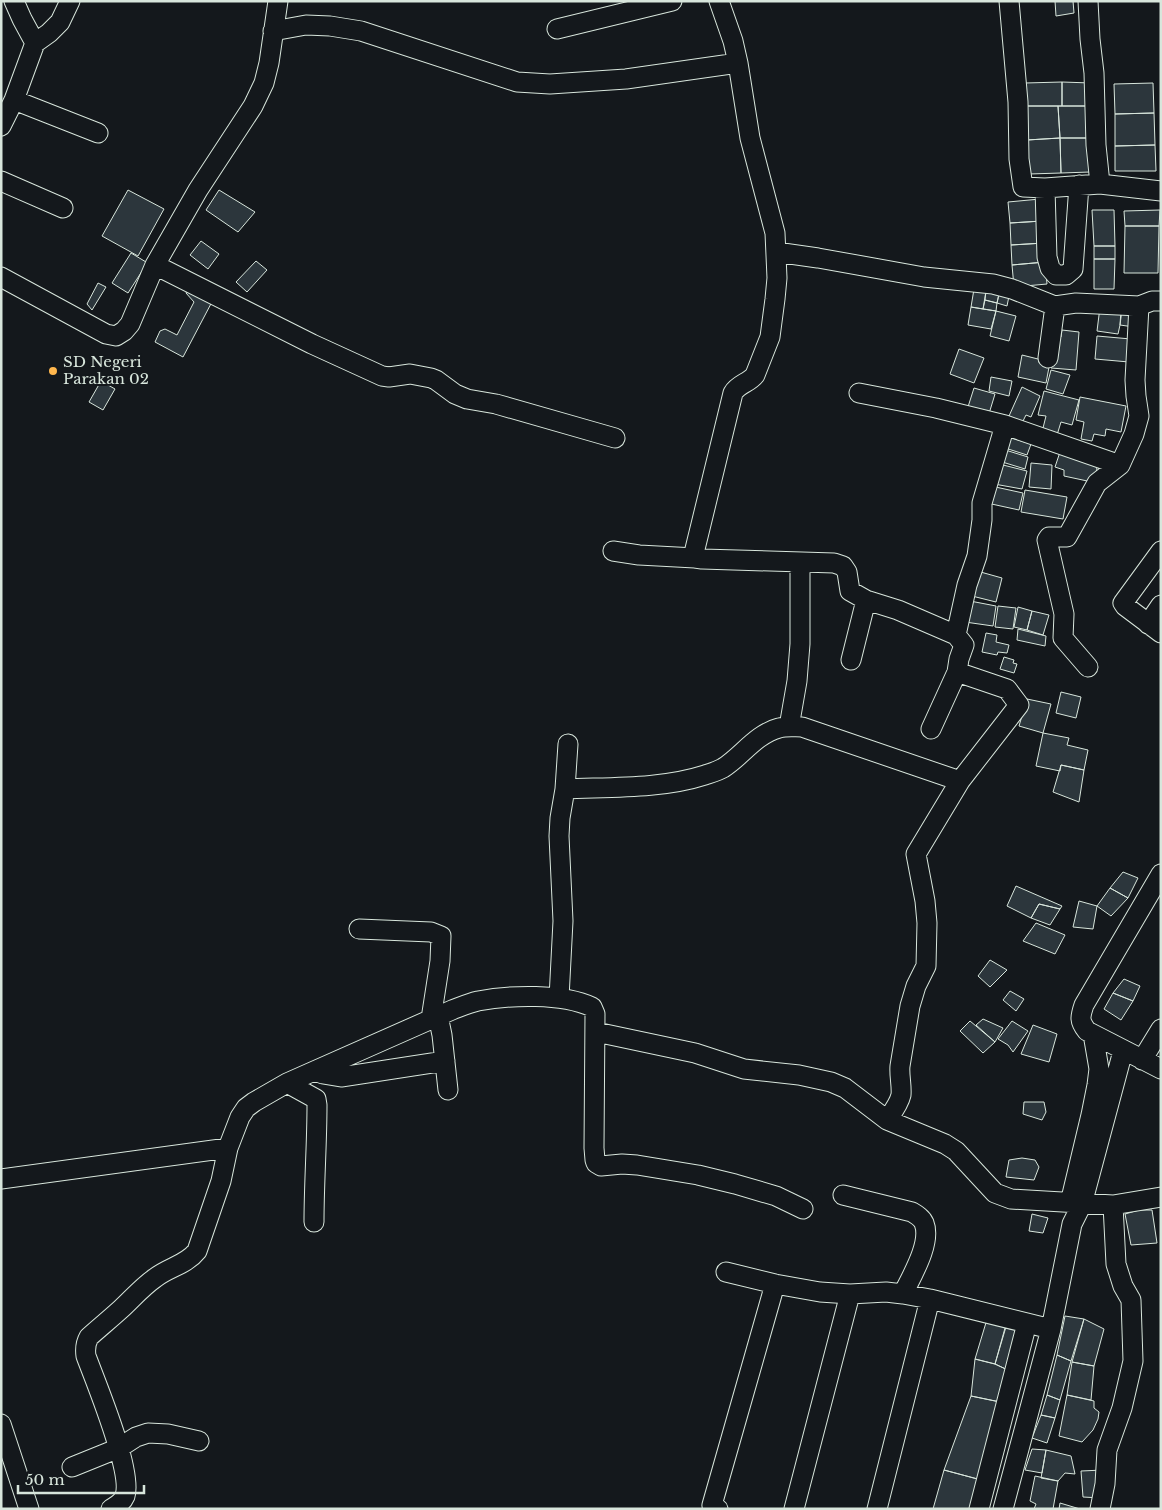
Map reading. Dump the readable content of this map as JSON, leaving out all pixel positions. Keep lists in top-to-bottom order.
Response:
{
  "places": ["SD Negeri Parakan 02"],
  "scale_bar": "50 m"
}
